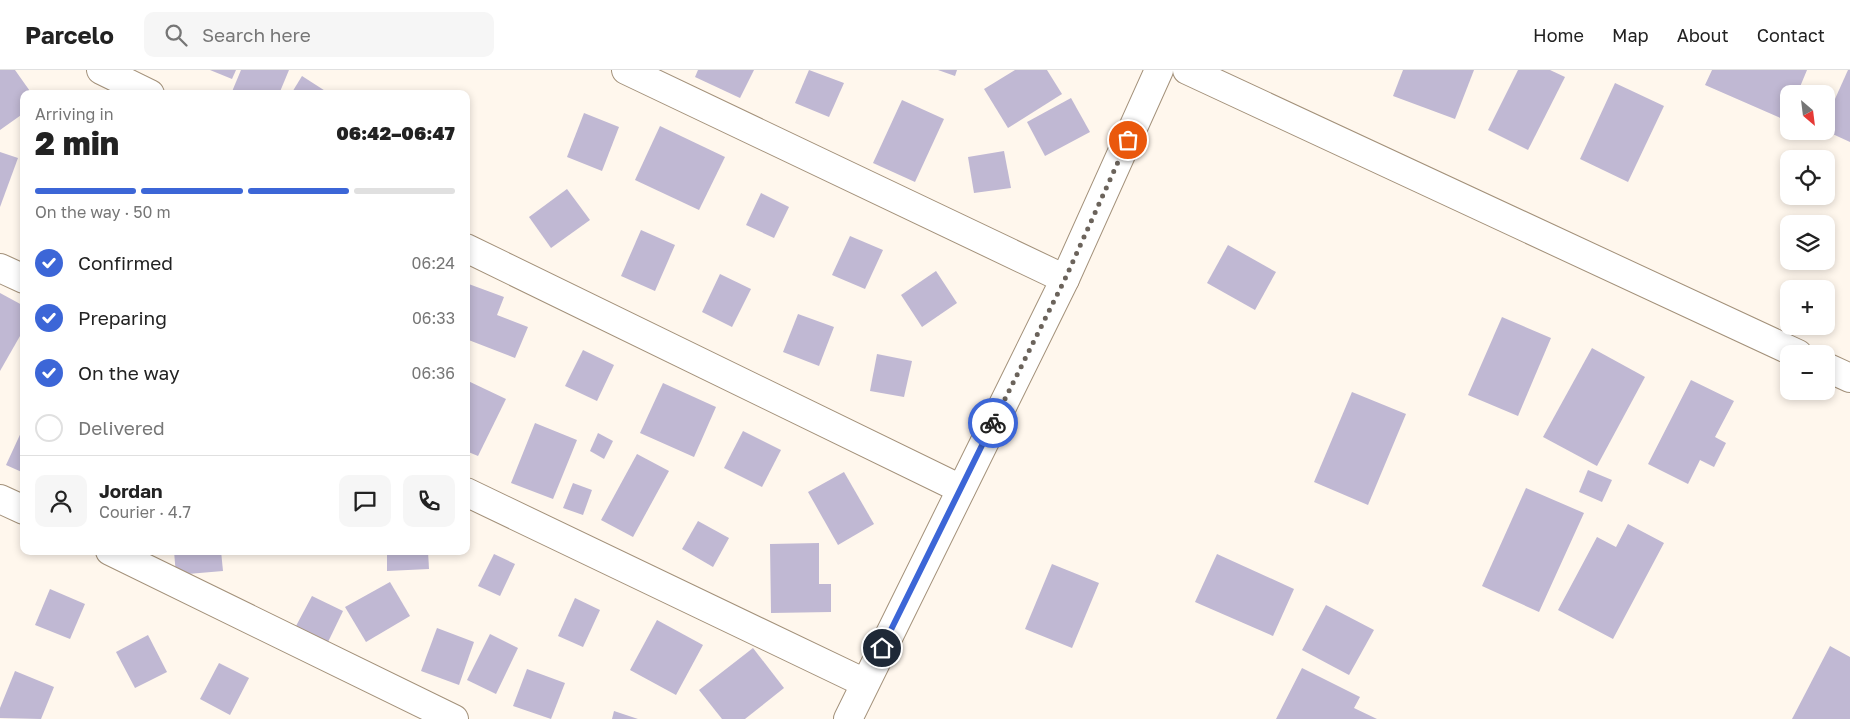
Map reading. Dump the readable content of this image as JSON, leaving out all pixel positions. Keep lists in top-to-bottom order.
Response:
{
  "north": "bottom right",
  "page": {
    "header": "Parcelo",
    "search": "Search here",
    "nav": [
      "Home",
      "Map",
      "About",
      "Contact"
    ],
    "map_buttons": ["+", "−"],
    "heading": ["2 min", "Arriving in", "06:42–06:47"],
    "panel": ["Jordan", "Courier · 4.7"],
    "bar": "On the way · 50 m",
    "list": [
      ["Confirmed", "06:24"],
      ["Preparing", "06:33"],
      ["On the way", "06:36"],
      "Delivered"
    ]
  }
}
